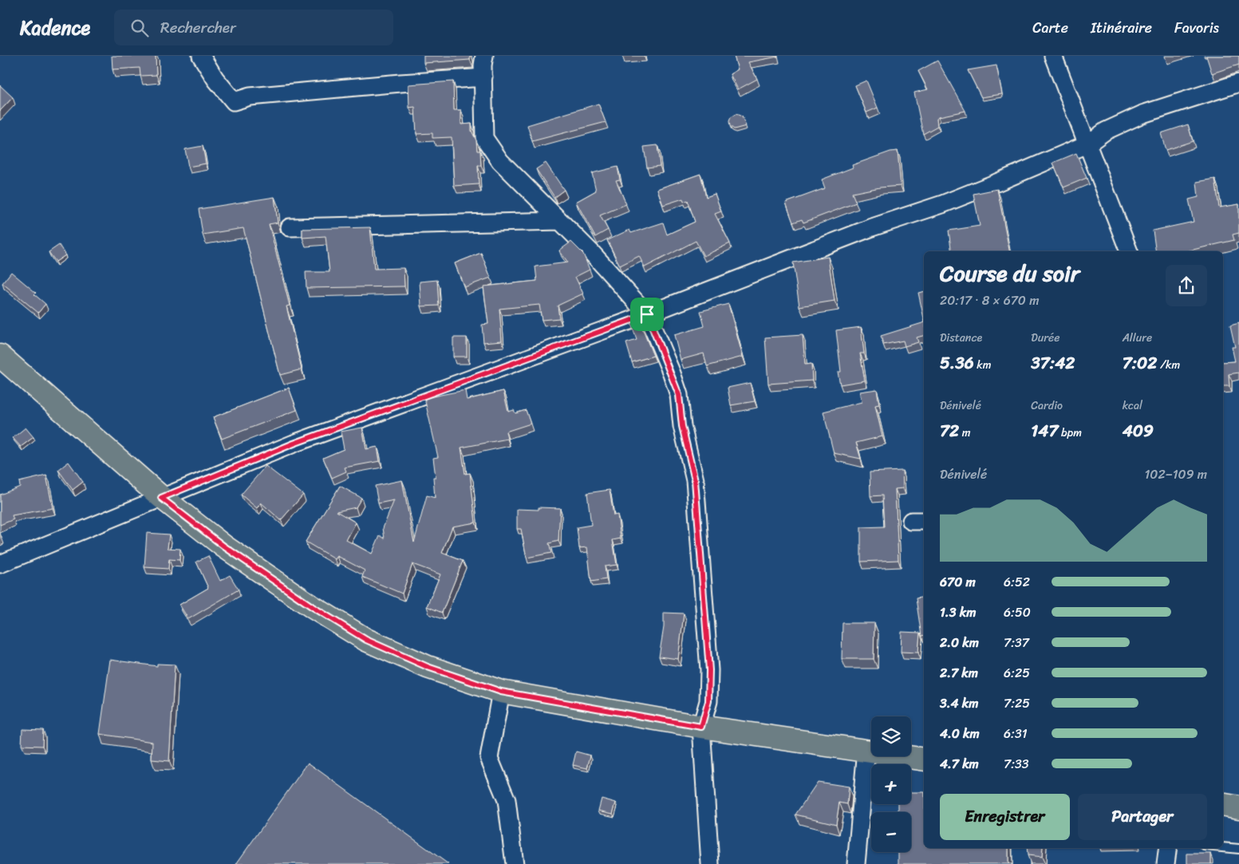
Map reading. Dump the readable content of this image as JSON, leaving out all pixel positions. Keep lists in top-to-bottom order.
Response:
{
  "page": {
    "header": "Kadence",
    "search": "Rechercher",
    "nav": ["Carte", "Itinéraire", "Favoris"],
    "heading": ["Course du soir", "20:17 · 8 × 670 m"],
    "stats": [
      ["Distance", "5.36 km"],
      ["Durée", "37:42"],
      ["Allure", "7:02 /km"],
      ["Dénivelé", "72 m"],
      ["Cardio", "147 bpm"],
      ["kcal", "409"]
    ],
    "chart": ["Dénivelé", "102–109 m"],
    "list": [
      {
        "name": "670 m",
        "note": "6:52"
      },
      {
        "name": "1.3 km",
        "note": "6:50"
      },
      {
        "name": "2.0 km",
        "note": "7:37"
      },
      {
        "name": "2.7 km",
        "note": "6:25"
      },
      {
        "name": "3.4 km",
        "note": "7:25"
      },
      {
        "name": "4.0 km",
        "note": "6:31"
      },
      {
        "name": "4.7 km",
        "note": "7:33"
      }
    ],
    "map_buttons": ["+", "−"],
    "buttons": ["Enregistrer", "Partager"]
  }
}
